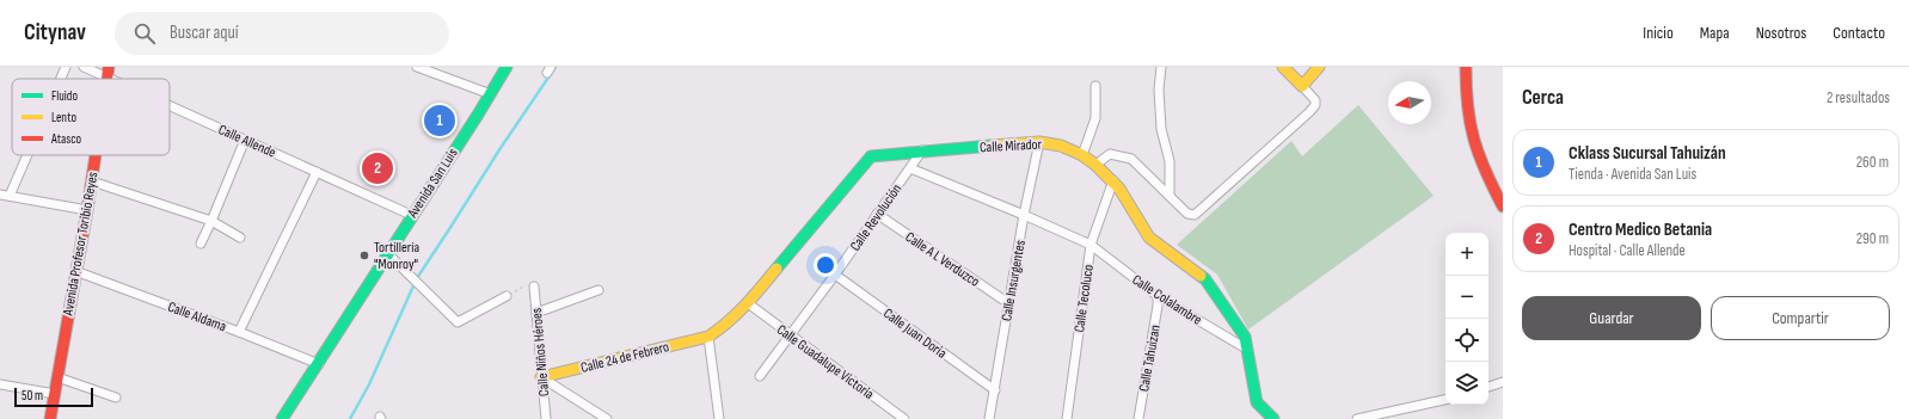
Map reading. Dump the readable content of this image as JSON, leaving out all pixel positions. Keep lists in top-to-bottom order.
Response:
{
  "streets": {
    "street": [
      "Calle Allende",
      "Calle Mirador",
      "Avenida San Luis",
      "Calle Revolución",
      "Avenida Profesor Toribio Reyes",
      "Calle A L Verduzco",
      "Calle Insurgentes",
      "Calle Tecoluco",
      "Calle Colalambre",
      "Calle Aldama",
      "Calle Juan Doria",
      "Calle Niños Héroes",
      "Calle 24 de Febrero",
      "Calle Tahuizan",
      "Calle Guadalupe Victoria"
    ]
  },
  "crossings": [
    ["Calle Allende", "Avenida San Luis"],
    ["Calle Mirador", "Calle Revolución"],
    ["Calle Mirador", "Calle Insurgentes"],
    ["Calle Mirador", "Calle Tecoluco"],
    ["Calle Mirador", "Calle Colalambre"],
    ["Calle Mirador", "Calle Guadalupe Victoria"],
    ["Avenida San Luis", "Calle Aldama"],
    ["Calle Revolución", "Calle A L Verduzco"],
    ["Calle Revolución", "Calle Colalambre"],
    ["Calle Revolución", "Calle Juan Doria"],
    ["Calle Revolución", "Calle Guadalupe Victoria"],
    ["Avenida Profesor Toribio Reyes", "Calle Aldama"],
    ["Calle A L Verduzco", "Calle Insurgentes"],
    ["Calle Insurgentes", "Calle Colalambre"],
    ["Calle Insurgentes", "Calle Juan Doria"],
    ["Calle Tecoluco", "Calle Colalambre"],
    ["Calle Colalambre", "Calle Tahuizan"],
    ["Calle Niños Héroes", "Calle 24 de Febrero"]
  ],
  "places": ["Tortillería \"Monroy\""],
  "legend": ["Fluido", "Lento", "Atasco"],
  "scale_bar": "50 m",
  "north": "left",
  "page": {
    "header": "Citynav",
    "search": "Buscar aquí",
    "nav": [
      "Inicio",
      "Mapa",
      "Nosotros",
      "Contacto"
    ],
    "heading": ["Cerca", "2 resultados"],
    "pins": ["1", "2"],
    "list": [
      {
        "mark": "1",
        "name": "Cklass Sucursal Tahuizán",
        "note": "Tienda · Avenida San Luis",
        "value": "260 m"
      },
      {
        "mark": "2",
        "name": "Centro Medico Betania",
        "note": "Hospital · Calle Allende",
        "value": "290 m"
      }
    ],
    "map_buttons": ["+", "−"],
    "buttons": ["Guardar", "Compartir"],
    "scale": "50 m"
  }
}
